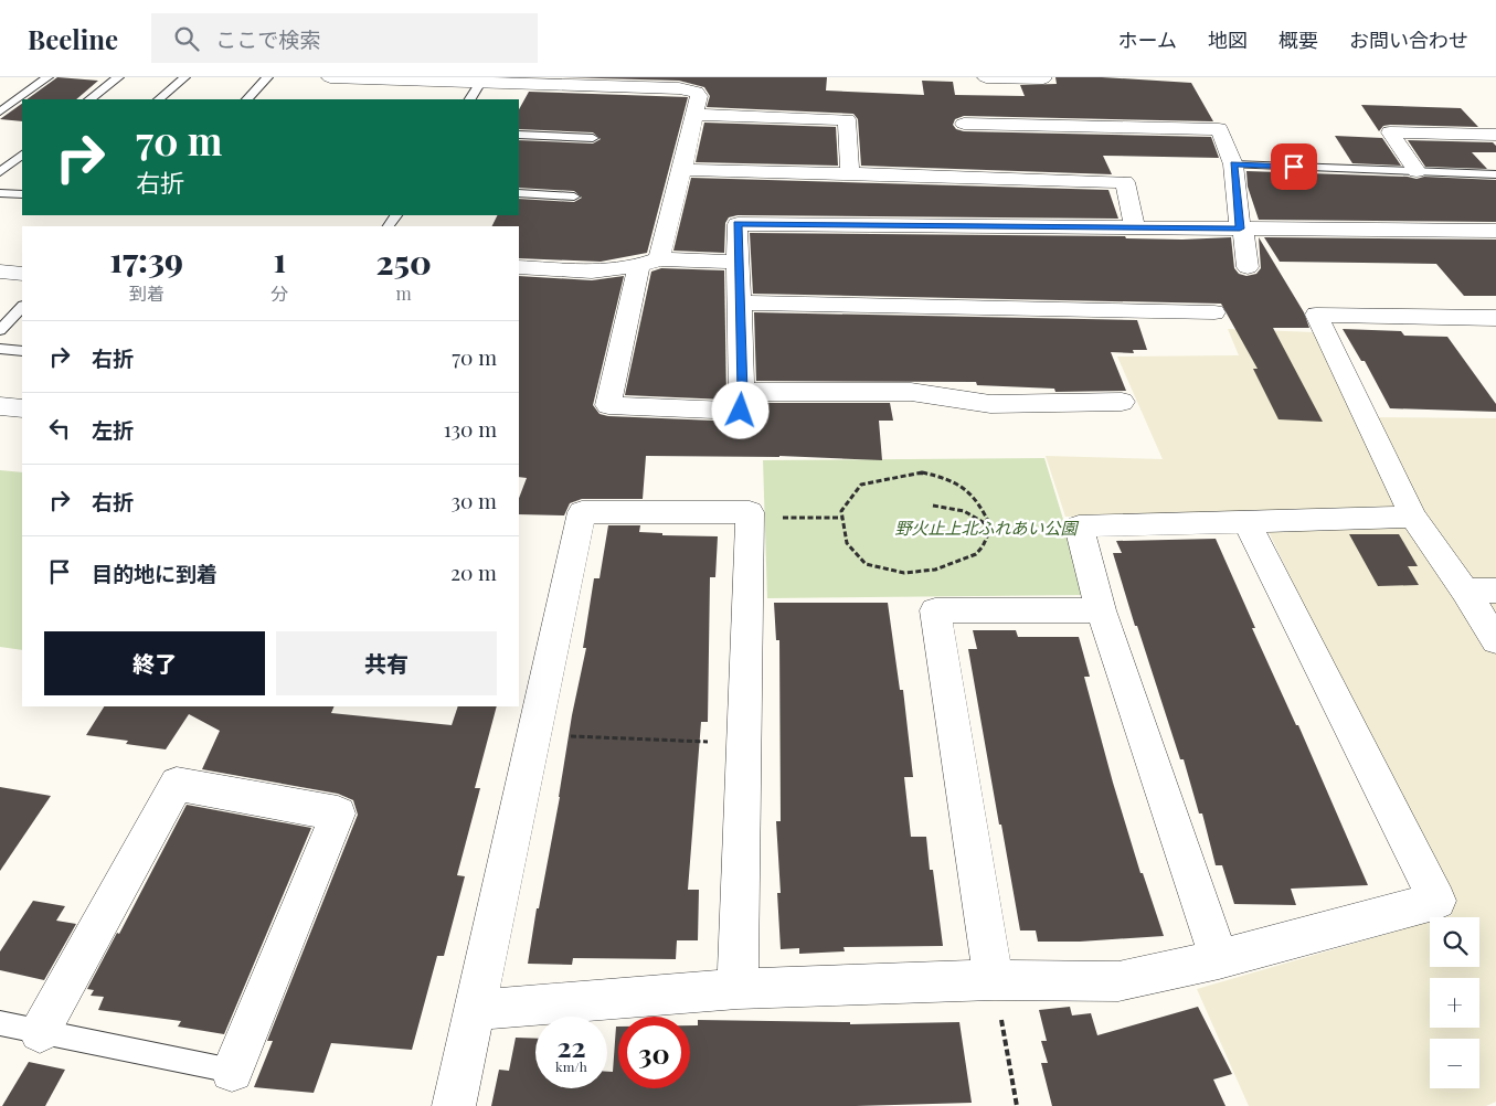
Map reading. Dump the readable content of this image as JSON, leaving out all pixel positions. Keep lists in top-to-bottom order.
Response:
{
  "parks": ["野火止上北ふれあい公園"],
  "page": {
    "header": "Beeline",
    "search": "ここで検索",
    "nav": [
      "ホーム",
      "地図",
      "概要",
      "お問い合わせ"
    ],
    "turn": ["70 m", "右折"],
    "eta": [
      "17:39",
      "到着",
      "1",
      "分",
      "250",
      "m"
    ],
    "list": [
      {
        "name": "右折",
        "value": "70 m"
      },
      {
        "name": "左折",
        "value": "130 m"
      },
      {
        "name": "右折",
        "value": "30 m"
      },
      {
        "name": "目的地に到着",
        "value": "20 m"
      }
    ],
    "buttons": ["終了", "共有"],
    "map_buttons": ["+", "−"],
    "speed": "22 km/h",
    "limit": "30"
  }
}
